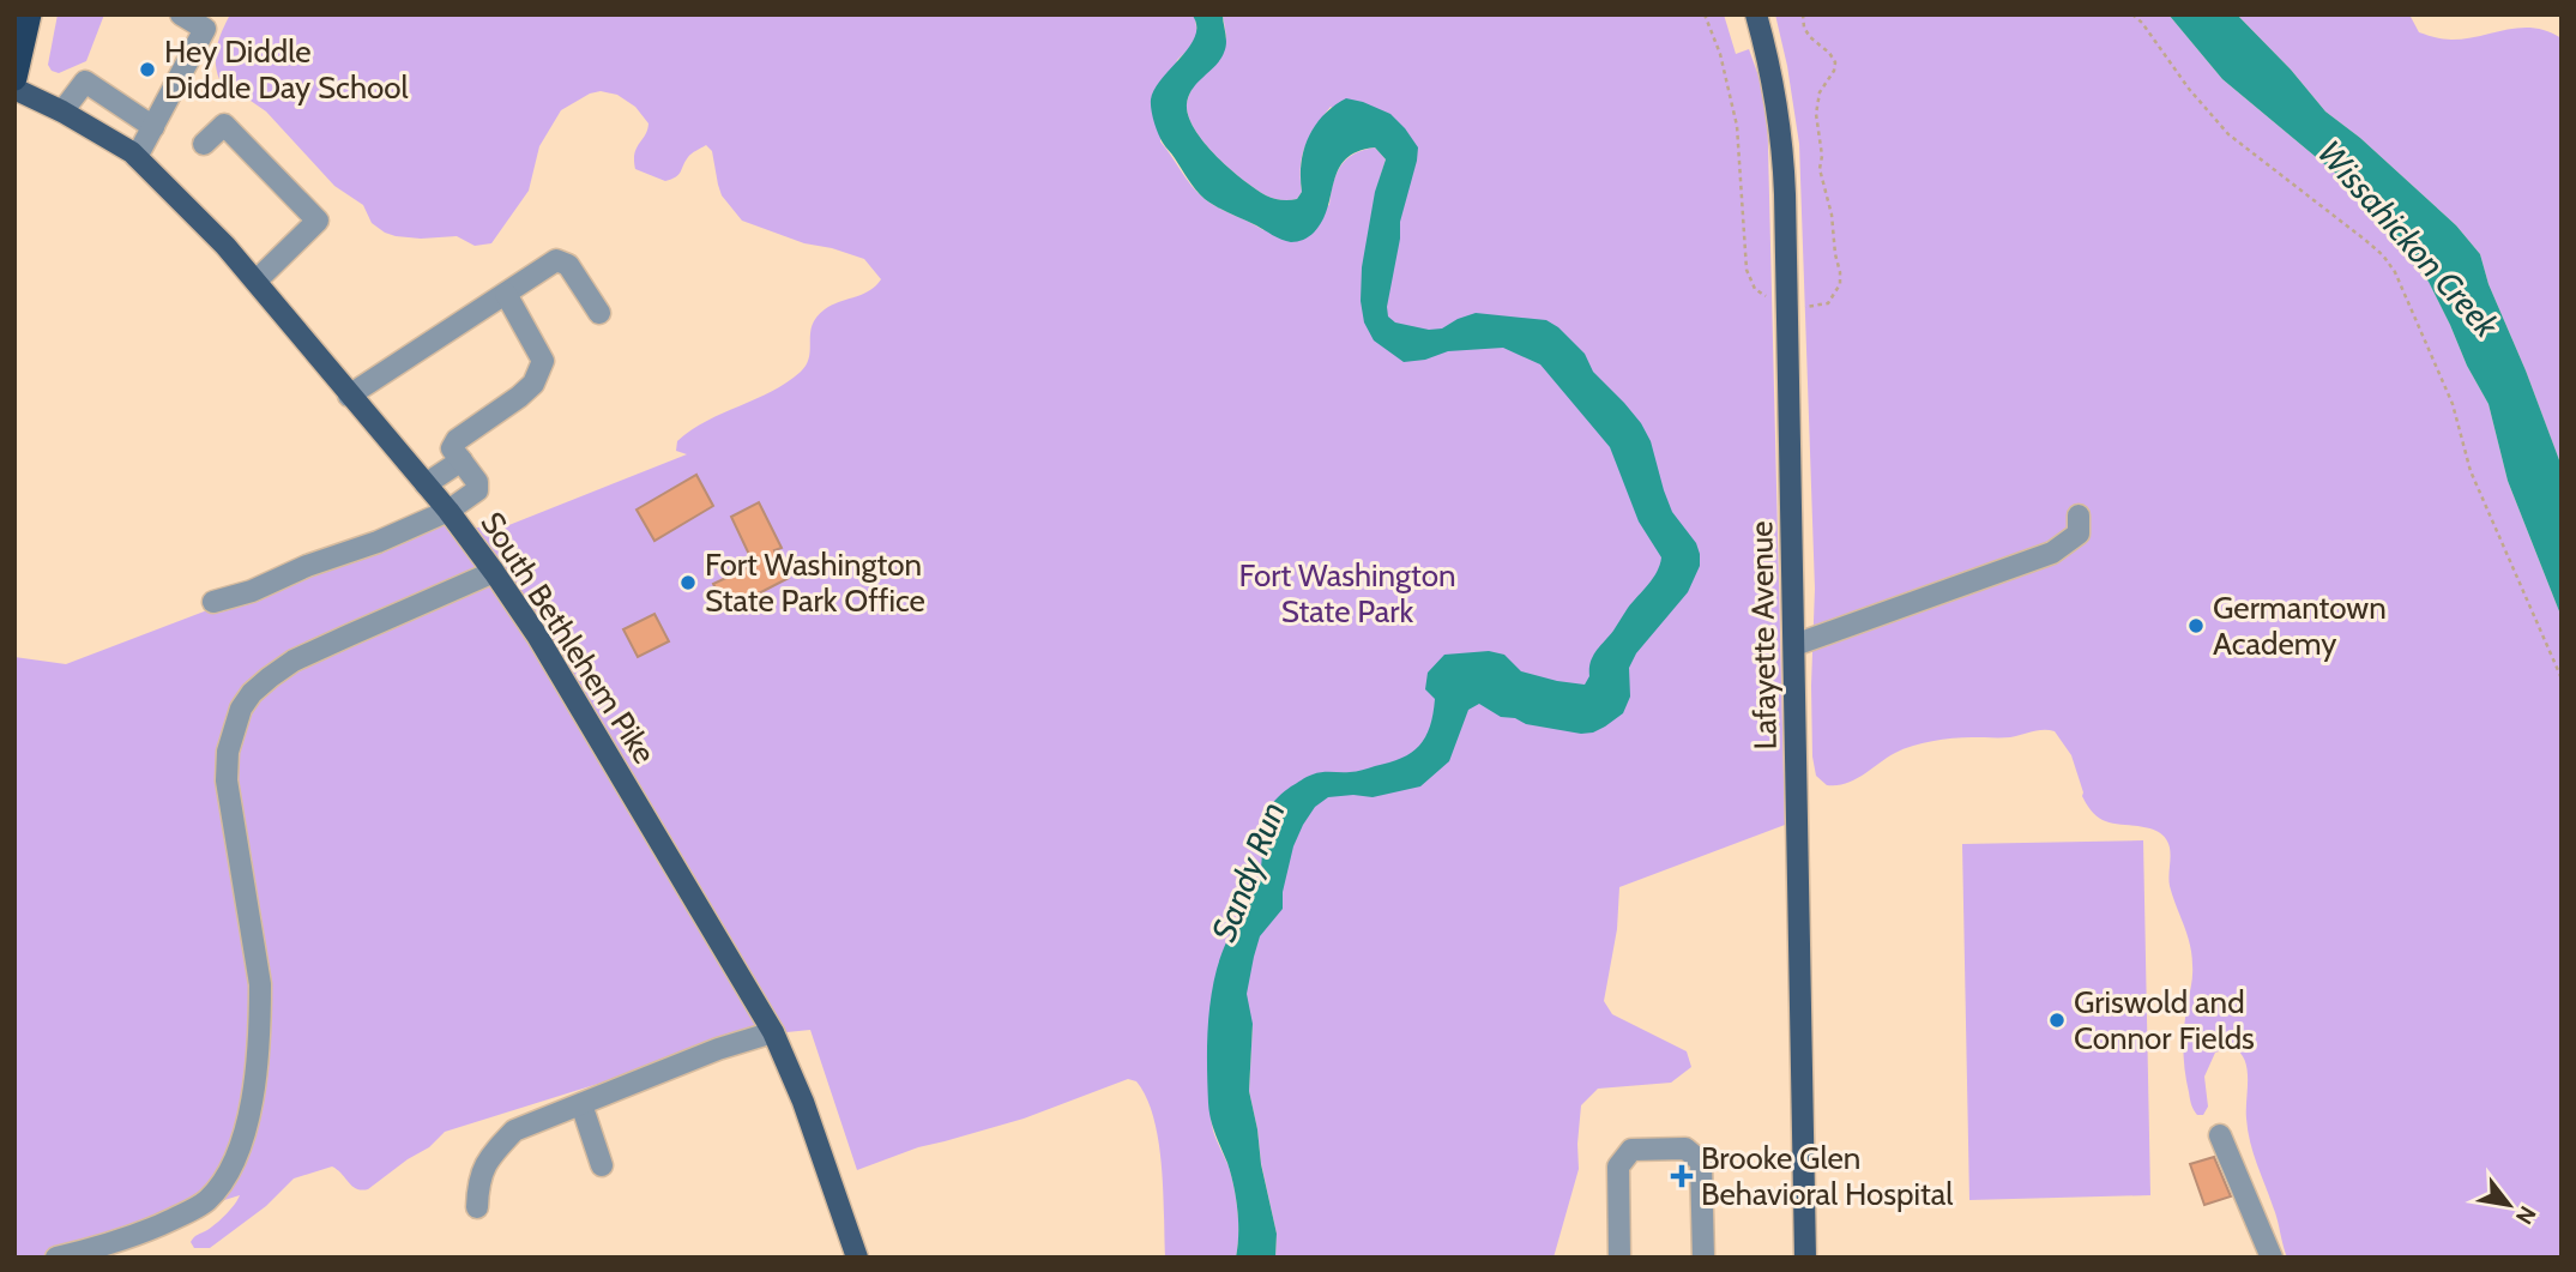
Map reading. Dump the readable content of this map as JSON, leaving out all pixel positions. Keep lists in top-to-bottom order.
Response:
{
  "streets": {
    "main road": ["Lafayette Avenue", "South Bethlehem Pike"]
  },
  "water": ["Wissahickon Creek", "Sandy Run"],
  "parks": ["Fort Washington State Park"],
  "places": {
    "other": [
      "Hey Diddle Diddle Day School",
      "Fort Washington State Park Office",
      "Germantown Academy",
      "Griswold and Connor Fields"
    ],
    "health": ["Brooke Glen Behavioral Hospital"]
  },
  "north": "bottom right"
}
